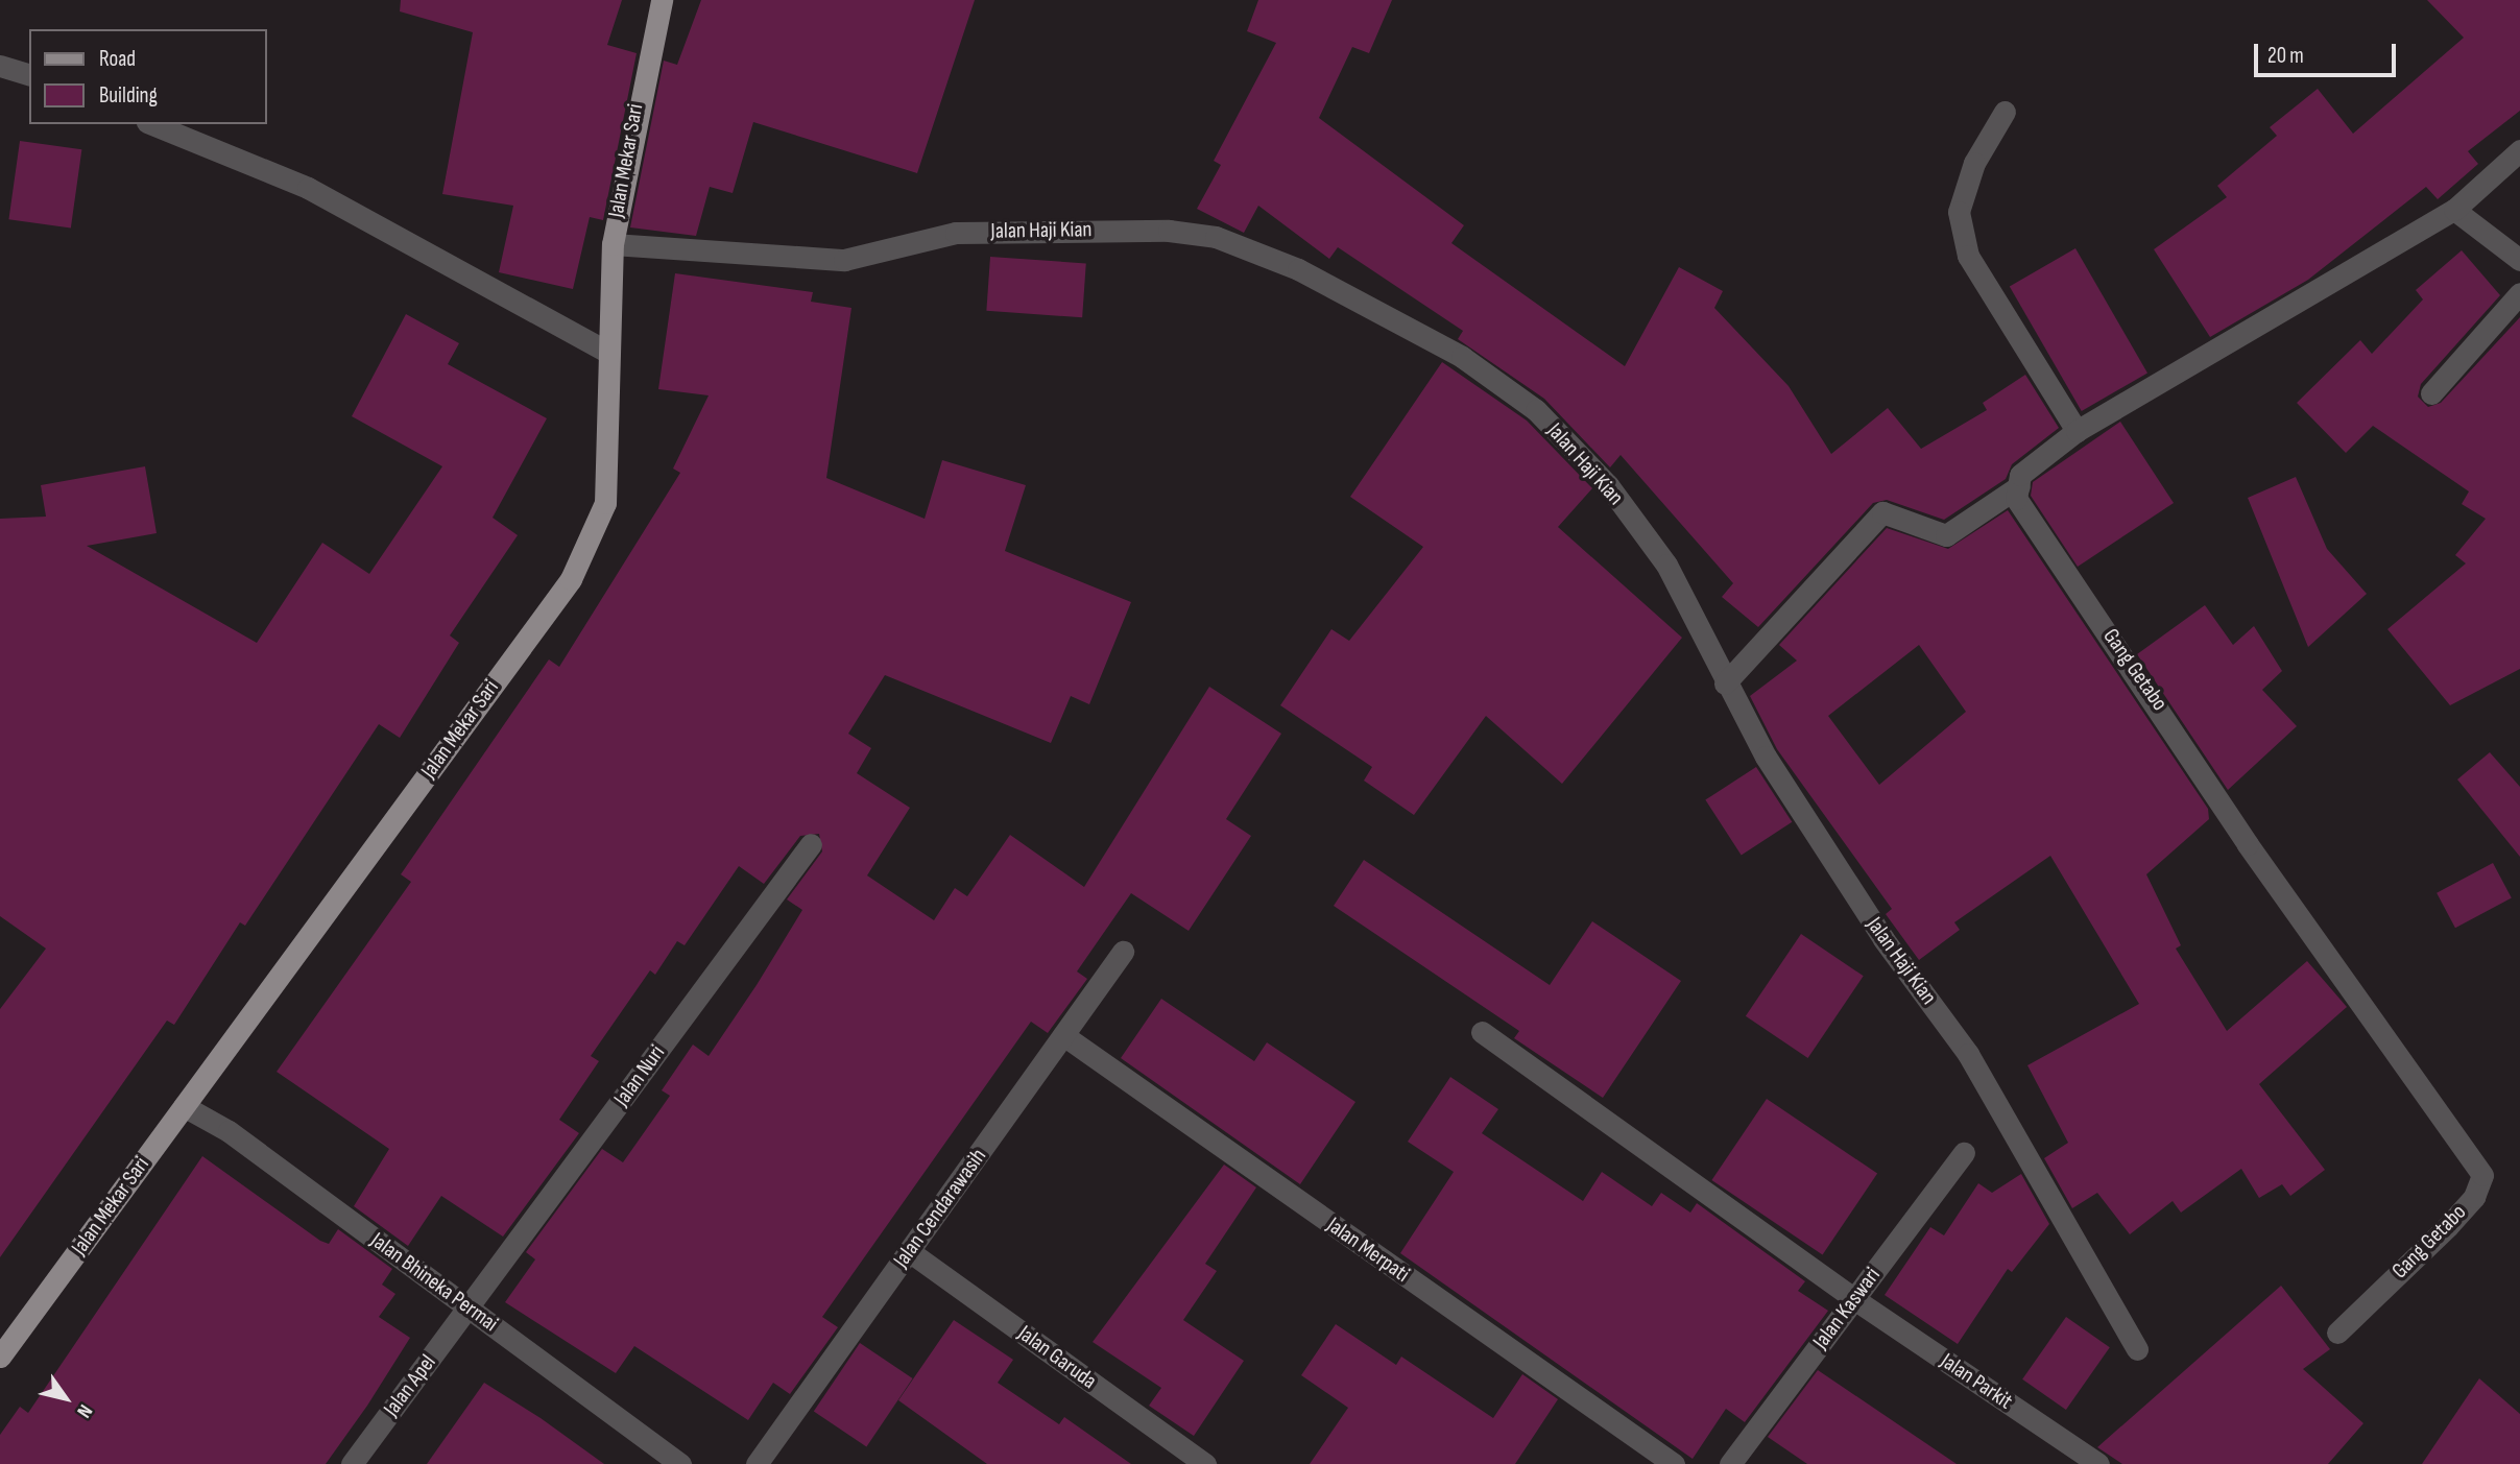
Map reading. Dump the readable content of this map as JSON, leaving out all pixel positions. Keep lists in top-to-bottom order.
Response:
{
  "streets": {
    "main road": ["Jalan Mekar Sari"],
    "street": [
      "Jalan Haji Kian",
      "Gang Getabo",
      "Jalan Nuri",
      "Jalan Cendarawasih",
      "Jalan Merpati",
      "Jalan Bhineka Permai",
      "Jalan Kaswari",
      "Jalan Garuda",
      "Jalan Parkit",
      "Jalan Apel"
    ]
  },
  "crossings": [
    ["Jalan Mekar Sari", "Jalan Haji Kian"],
    ["Jalan Mekar Sari", "Jalan Bhineka Permai"],
    ["Jalan Nuri", "Jalan Bhineka Permai"],
    ["Jalan Nuri", "Jalan Apel"],
    ["Jalan Cendarawasih", "Jalan Merpati"],
    ["Jalan Cendarawasih", "Jalan Garuda"],
    ["Jalan Bhineka Permai", "Jalan Apel"],
    ["Jalan Kaswari", "Jalan Parkit"]
  ],
  "legend": ["Road", "Building"],
  "scale_bar": "20 m",
  "north": "bottom right"
}
